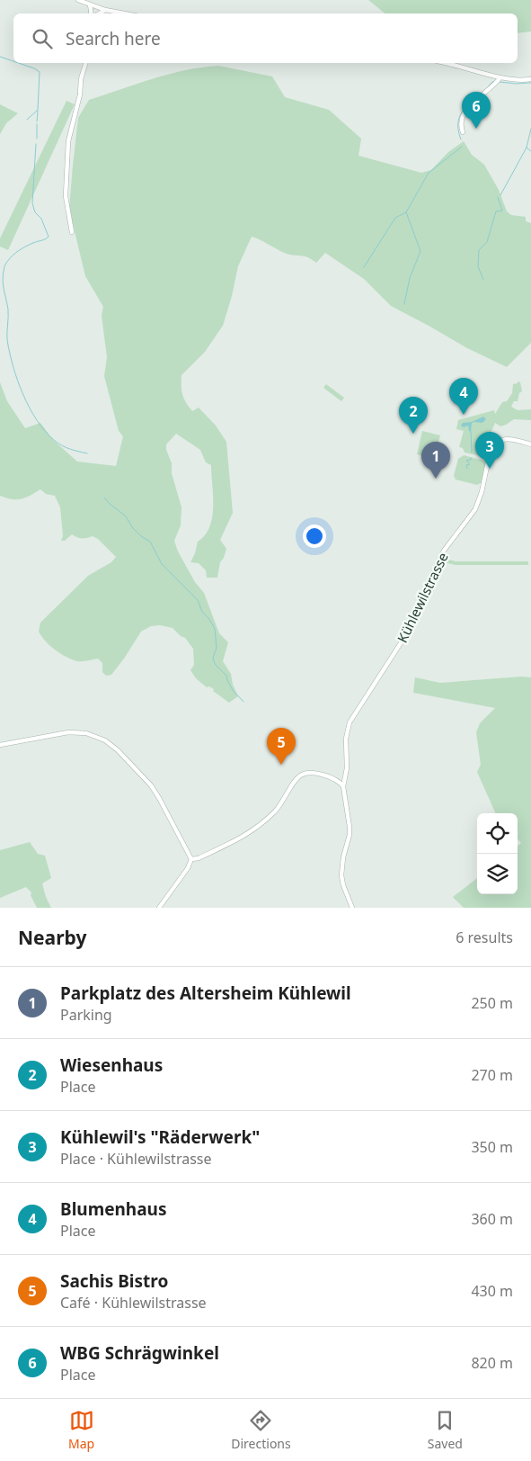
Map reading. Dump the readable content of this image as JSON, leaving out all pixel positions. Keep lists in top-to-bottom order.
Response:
{
  "streets": {
    "street": ["Kühlewilstrasse"]
  },
  "page": {
    "search": "Search here",
    "pins": [
      "6",
      "4",
      "2",
      "3",
      "1",
      "5"
    ],
    "heading": ["Nearby", "6 results"],
    "list": [
      {
        "mark": "1",
        "name": "Parkplatz des Altersheim Kühlewil",
        "note": "Parking",
        "value": "250 m"
      },
      {
        "mark": "2",
        "name": "Wiesenhaus",
        "note": "Place",
        "value": "270 m"
      },
      {
        "mark": "3",
        "name": "Kühlewil's \"Räderwerk\"",
        "note": "Place · Kühlewilstrasse",
        "value": "350 m"
      },
      {
        "mark": "4",
        "name": "Blumenhaus",
        "note": "Place",
        "value": "360 m"
      },
      {
        "mark": "5",
        "name": "Sachis Bistro",
        "note": "Café · Kühlewilstrasse",
        "value": "430 m"
      },
      {
        "mark": "6",
        "name": "WBG Schrägwinkel",
        "note": "Place",
        "value": "820 m"
      }
    ],
    "nav": ["Map", "Directions", "Saved"]
  }
}
